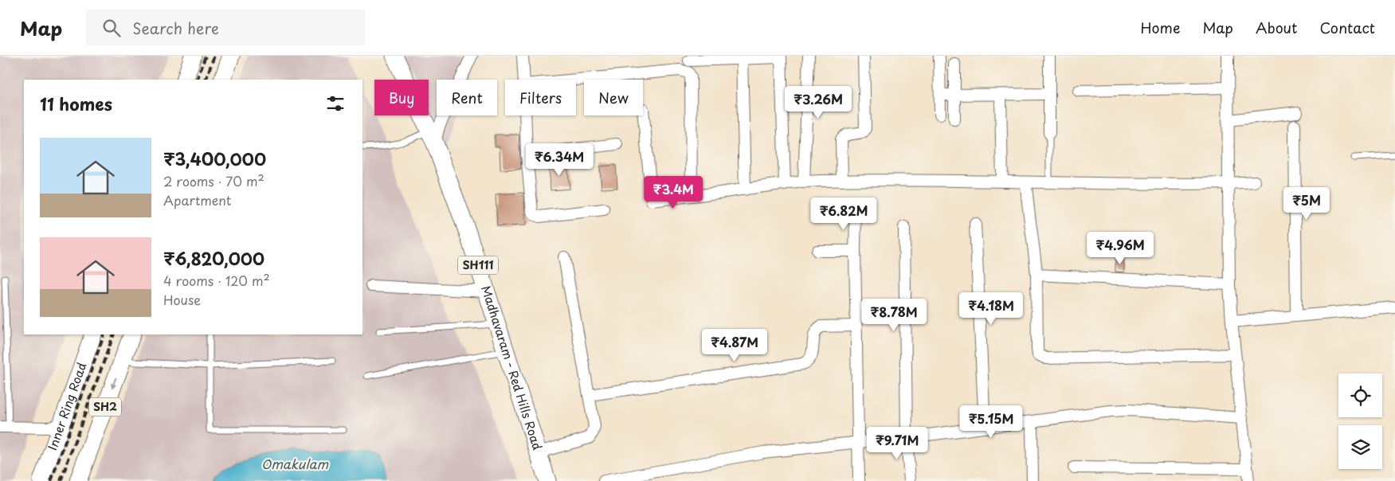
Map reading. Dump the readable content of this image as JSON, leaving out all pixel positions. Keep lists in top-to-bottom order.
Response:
{
  "streets": {
    "main road": [
      "SH111",
      "Madhavaram - Red Hills Road",
      "Inner Ring Road",
      "SH2"
    ]
  },
  "water": ["Omakulam"],
  "page": {
    "header": "Map",
    "search": "Search here",
    "nav": [
      "Home",
      "Map",
      "About",
      "Contact"
    ],
    "chip": [
      "Buy",
      "Rent",
      "Filters",
      "New"
    ],
    "heading": "11 homes",
    "price": [
      "₹3.26M",
      "₹6.34M",
      "₹3.4M",
      "₹5M",
      "₹6.82M",
      "₹4.96M",
      "₹4.18M",
      "₹8.78M",
      "₹4.87M",
      "₹5.15M",
      "₹9.71M"
    ],
    "list": [
      {
        "name": "₹3,400,000",
        "note": "2 rooms · 70 m² · Apartment"
      },
      {
        "name": "₹6,820,000",
        "note": "4 rooms · 120 m² · House"
      }
    ]
  }
}
